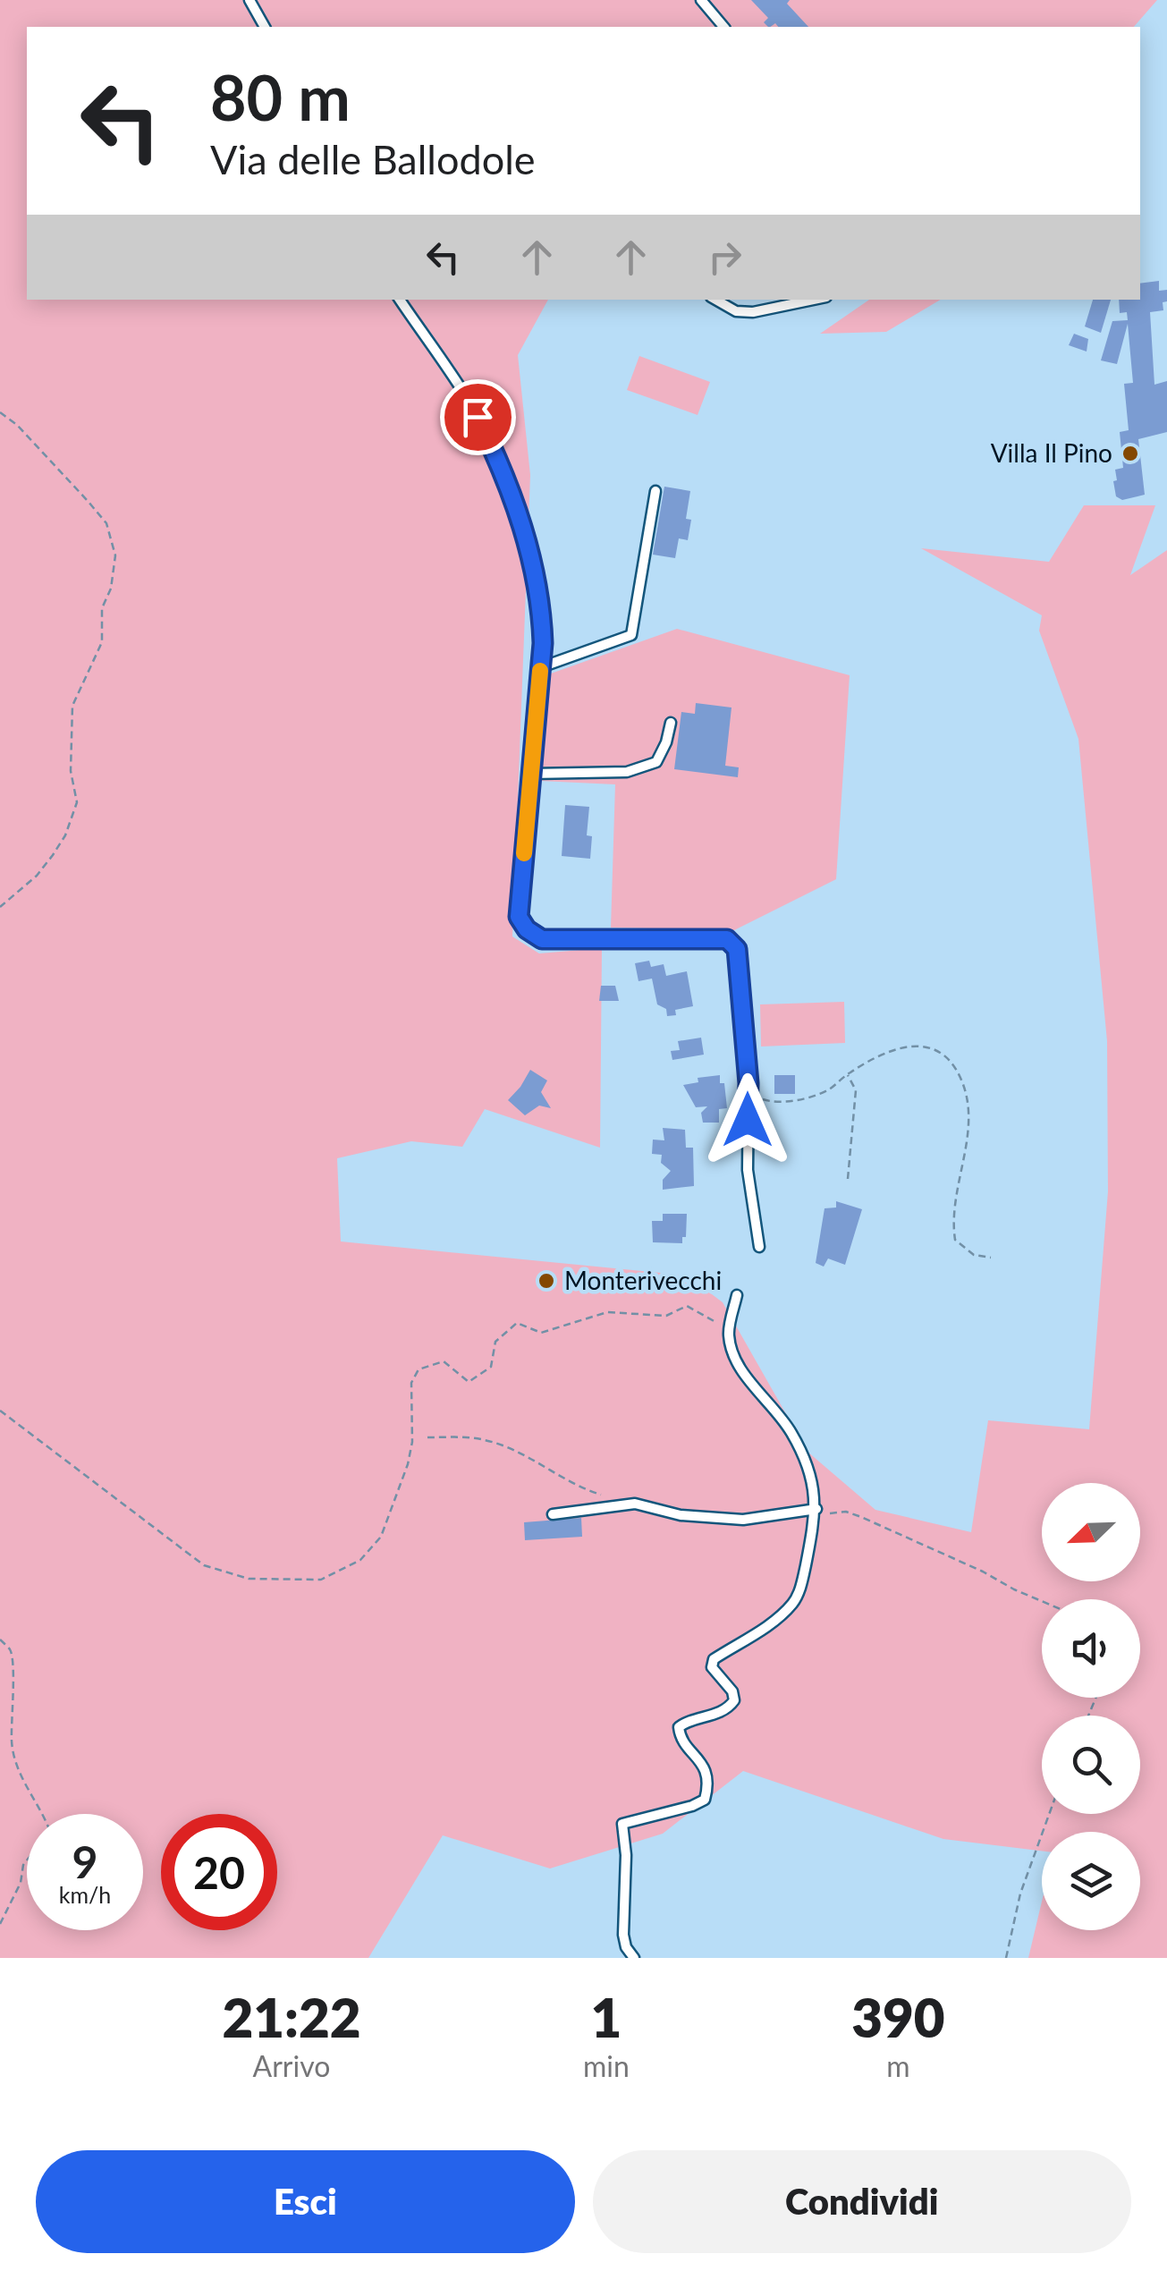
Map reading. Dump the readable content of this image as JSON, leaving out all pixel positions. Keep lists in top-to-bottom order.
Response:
{
  "places": ["Villa Il Pino", "Monterivecchi"],
  "north": "bottom left",
  "page": {
    "turn": ["80 m", "Via delle Ballodole"],
    "speed": "9 km/h",
    "limit": "20",
    "eta": [
      "21:22",
      "Arrivo",
      "1",
      "min",
      "390",
      "m"
    ],
    "buttons": ["Esci", "Condividi"]
  }
}
